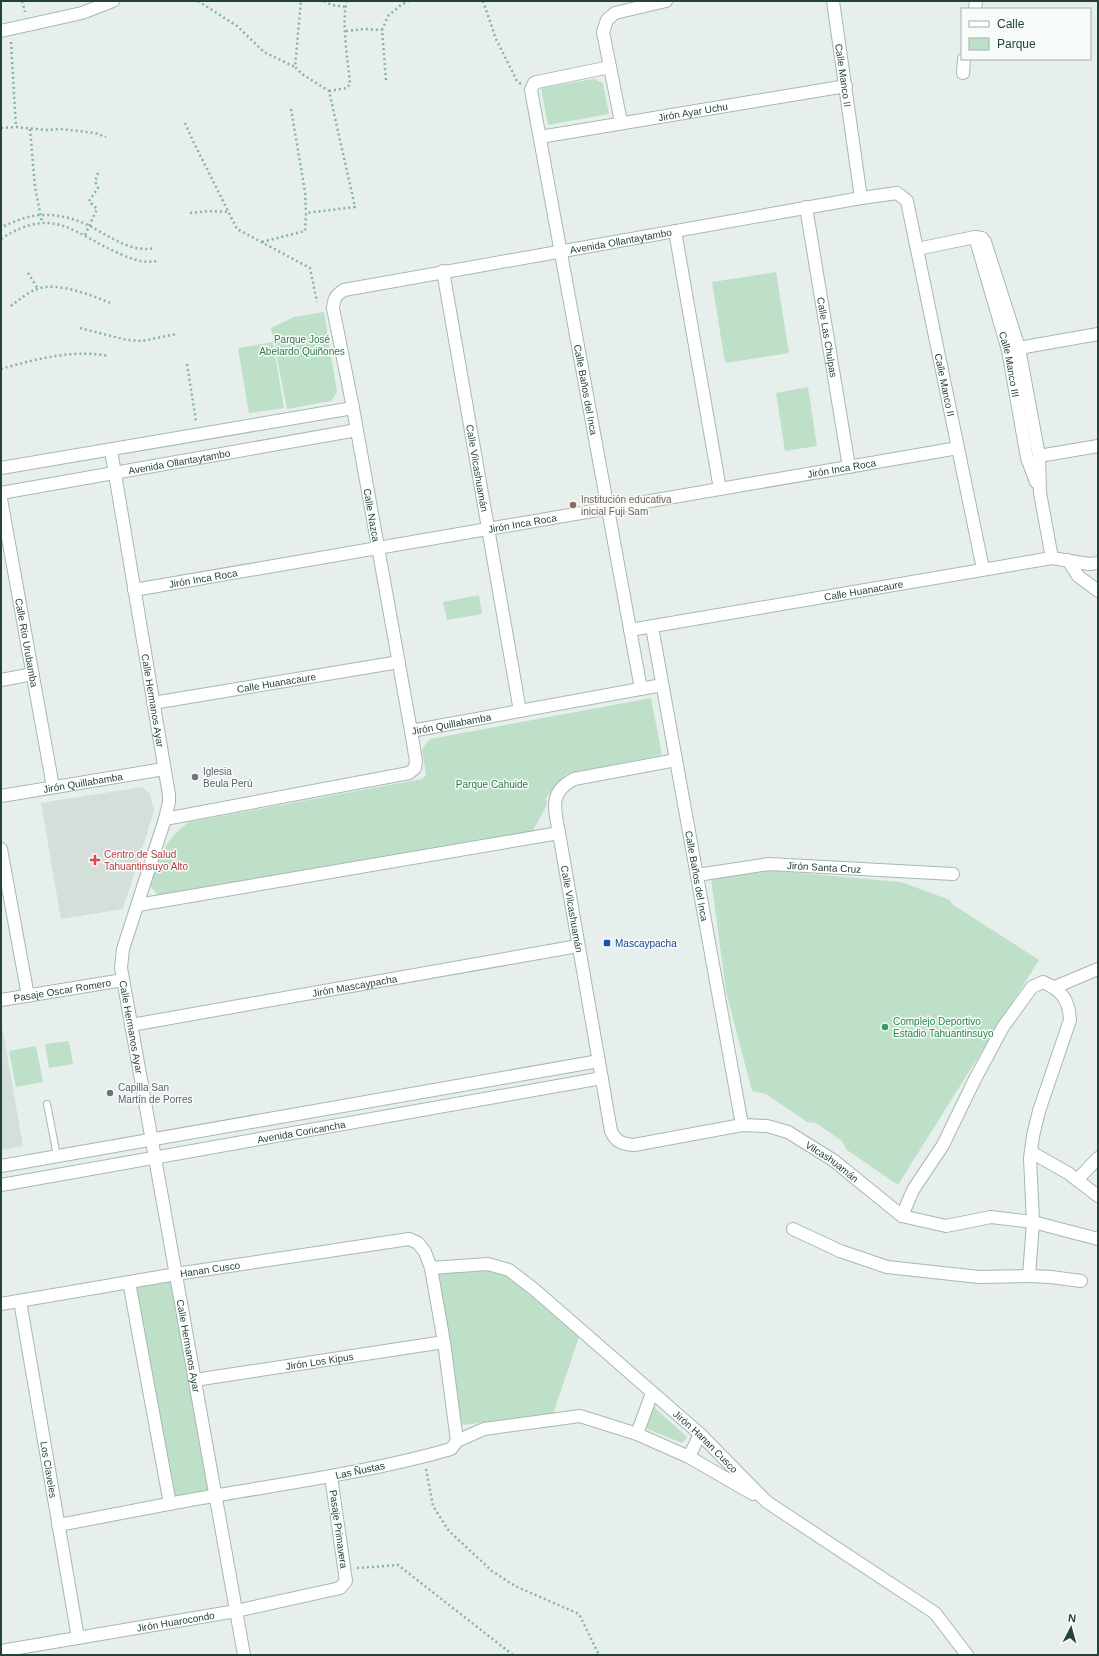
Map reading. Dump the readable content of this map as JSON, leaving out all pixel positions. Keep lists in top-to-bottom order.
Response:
{
  "streets": {
    "street": [
      "Calle Manco II",
      "Jirón Ayar Uchu",
      "Avenida Ollantaytambo",
      "Calle Las Chulpas",
      "Calle Manco III",
      "Calle Baños del Inca",
      "Calle Vilcashuamán",
      "Jirón Inca Roca",
      "Calle Nazca",
      "Calle Huanacaure",
      "Calle Rio Urubamba",
      "Calle Hermanos Ayar",
      "Jirón Quillabamba",
      "Jirón Santa Cruz",
      "Jirón Mascaypacha",
      "Pasaje Oscar Romero",
      "Avenida Coricancha",
      "Vilcashuamán",
      "Hanan Cusco",
      "Jirón Los Kipus",
      "Jirón Hanan Cusco",
      "Los Claveles",
      "Las Ñustas",
      "Pasaje Primavera",
      "Jirón Huarocondo"
    ]
  },
  "crossings": [
    ["Calle Manco II", "Jirón Ayar Uchu"],
    ["Calle Manco II", "Avenida Ollantaytambo"],
    ["Calle Manco II", "Jirón Inca Roca"],
    ["Calle Manco II", "Calle Huanacaure"],
    ["Jirón Ayar Uchu", "Calle Baños del Inca"],
    ["Avenida Ollantaytambo", "Calle Las Chulpas"],
    ["Avenida Ollantaytambo", "Calle Baños del Inca"],
    ["Avenida Ollantaytambo", "Calle Vilcashuamán"],
    ["Avenida Ollantaytambo", "Calle Nazca"],
    ["Avenida Ollantaytambo", "Calle Hermanos Ayar"],
    ["Calle Las Chulpas", "Jirón Inca Roca"],
    ["Calle Manco III", "Calle Huanacaure"],
    ["Calle Baños del Inca", "Calle Vilcashuamán"],
    ["Calle Baños del Inca", "Jirón Inca Roca"],
    ["Calle Baños del Inca", "Calle Huanacaure"],
    ["Calle Baños del Inca", "Jirón Quillabamba"],
    ["Calle Baños del Inca", "Jirón Santa Cruz"],
    ["Calle Baños del Inca", "Vilcashuamán"],
    ["Calle Vilcashuamán", "Jirón Inca Roca"],
    ["Calle Vilcashuamán", "Jirón Quillabamba"],
    ["Calle Vilcashuamán", "Jirón Mascaypacha"],
    ["Calle Vilcashuamán", "Avenida Coricancha"],
    ["Calle Vilcashuamán", "Vilcashuamán"],
    ["Jirón Inca Roca", "Calle Nazca"],
    ["Jirón Inca Roca", "Calle Hermanos Ayar"],
    ["Calle Nazca", "Calle Huanacaure"],
    ["Calle Nazca", "Jirón Quillabamba"],
    ["Calle Huanacaure", "Calle Hermanos Ayar"],
    ["Calle Rio Urubamba", "Jirón Quillabamba"],
    ["Calle Hermanos Ayar", "Jirón Quillabamba"],
    ["Calle Hermanos Ayar", "Jirón Mascaypacha"],
    ["Calle Hermanos Ayar", "Pasaje Oscar Romero"],
    ["Calle Hermanos Ayar", "Avenida Coricancha"],
    ["Calle Hermanos Ayar", "Hanan Cusco"],
    ["Calle Hermanos Ayar", "Jirón Los Kipus"],
    ["Calle Hermanos Ayar", "Las Ñustas"],
    ["Calle Hermanos Ayar", "Jirón Huarocondo"],
    ["Hanan Cusco", "Jirón Hanan Cusco"],
    ["Hanan Cusco", "Los Claveles"],
    ["Jirón Hanan Cusco", "Las Ñustas"],
    ["Los Claveles", "Las Ñustas"],
    ["Los Claveles", "Jirón Huarocondo"],
    ["Las Ñustas", "Pasaje Primavera"],
    ["Pasaje Primavera", "Jirón Huarocondo"]
  ],
  "parks": ["Parque José Abelardo Quiñones", "Parque Cahuide"],
  "places": {
    "other": [
      "Institución educativa inicial Fuji Sam",
      "Iglesia Beula Perú",
      "Complejo Deportivo Estadio Tahuantinsuyo",
      "Capilla San Martín de Porres"
    ],
    "health": ["Centro de Salud Tahuantinsuyo Alto"],
    "transit": ["Mascaypacha"]
  },
  "legend": ["Calle", "Parque"],
  "north": "top"
}
